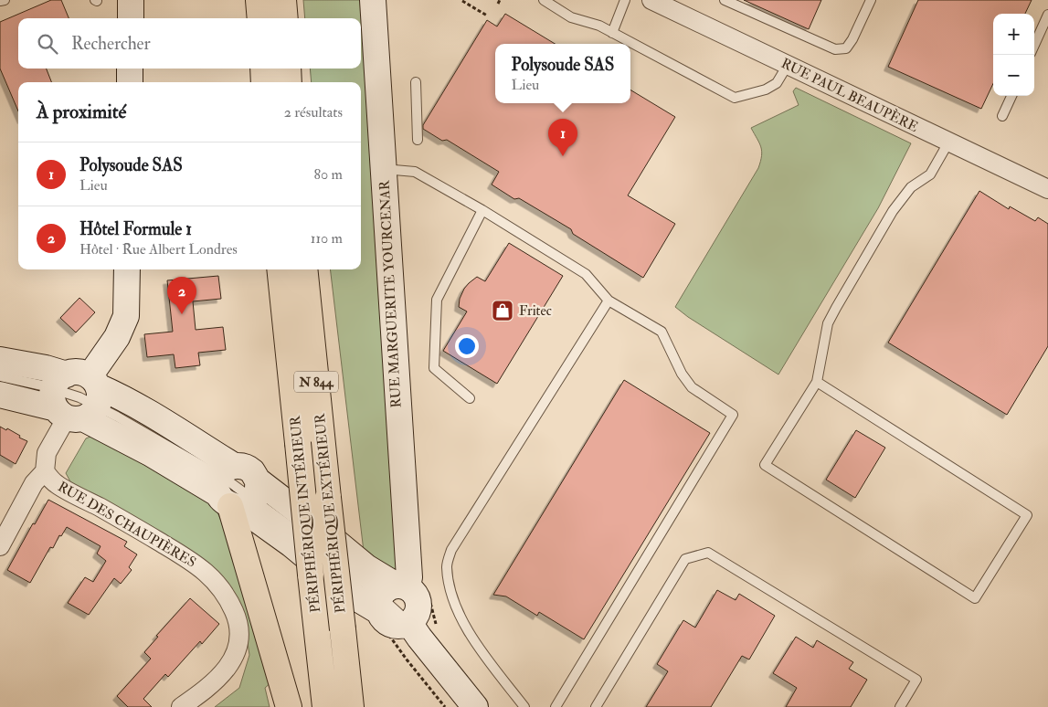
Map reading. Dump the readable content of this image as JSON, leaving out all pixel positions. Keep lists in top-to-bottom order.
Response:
{
  "streets": {
    "highway": ["N 844", "PÉRIPHÉRIQUE EXTÉRIEUR", "PÉRIPHÉRIQUE INTÉRIEUR"],
    "street": ["RUE PAUL BEAUPÈRE", "RUE MARGUERITE YOURCENAR", "RUE DES CHAUPIÈRES"]
  },
  "places": {
    "shop": ["Fritec"]
  },
  "page": {
    "map_buttons": ["+", "−"],
    "search": "Rechercher",
    "popup": ["Polysoude SAS", "Lieu"],
    "heading": ["À proximité", "2 résultats"],
    "pins": ["1", "2"],
    "list": [
      {
        "mark": "1",
        "name": "Polysoude SAS",
        "note": "Lieu",
        "value": "80 m"
      },
      {
        "mark": "2",
        "name": "Hôtel Formule 1",
        "note": "Hôtel · Rue Albert Londres",
        "value": "110 m"
      }
    ]
  }
}
